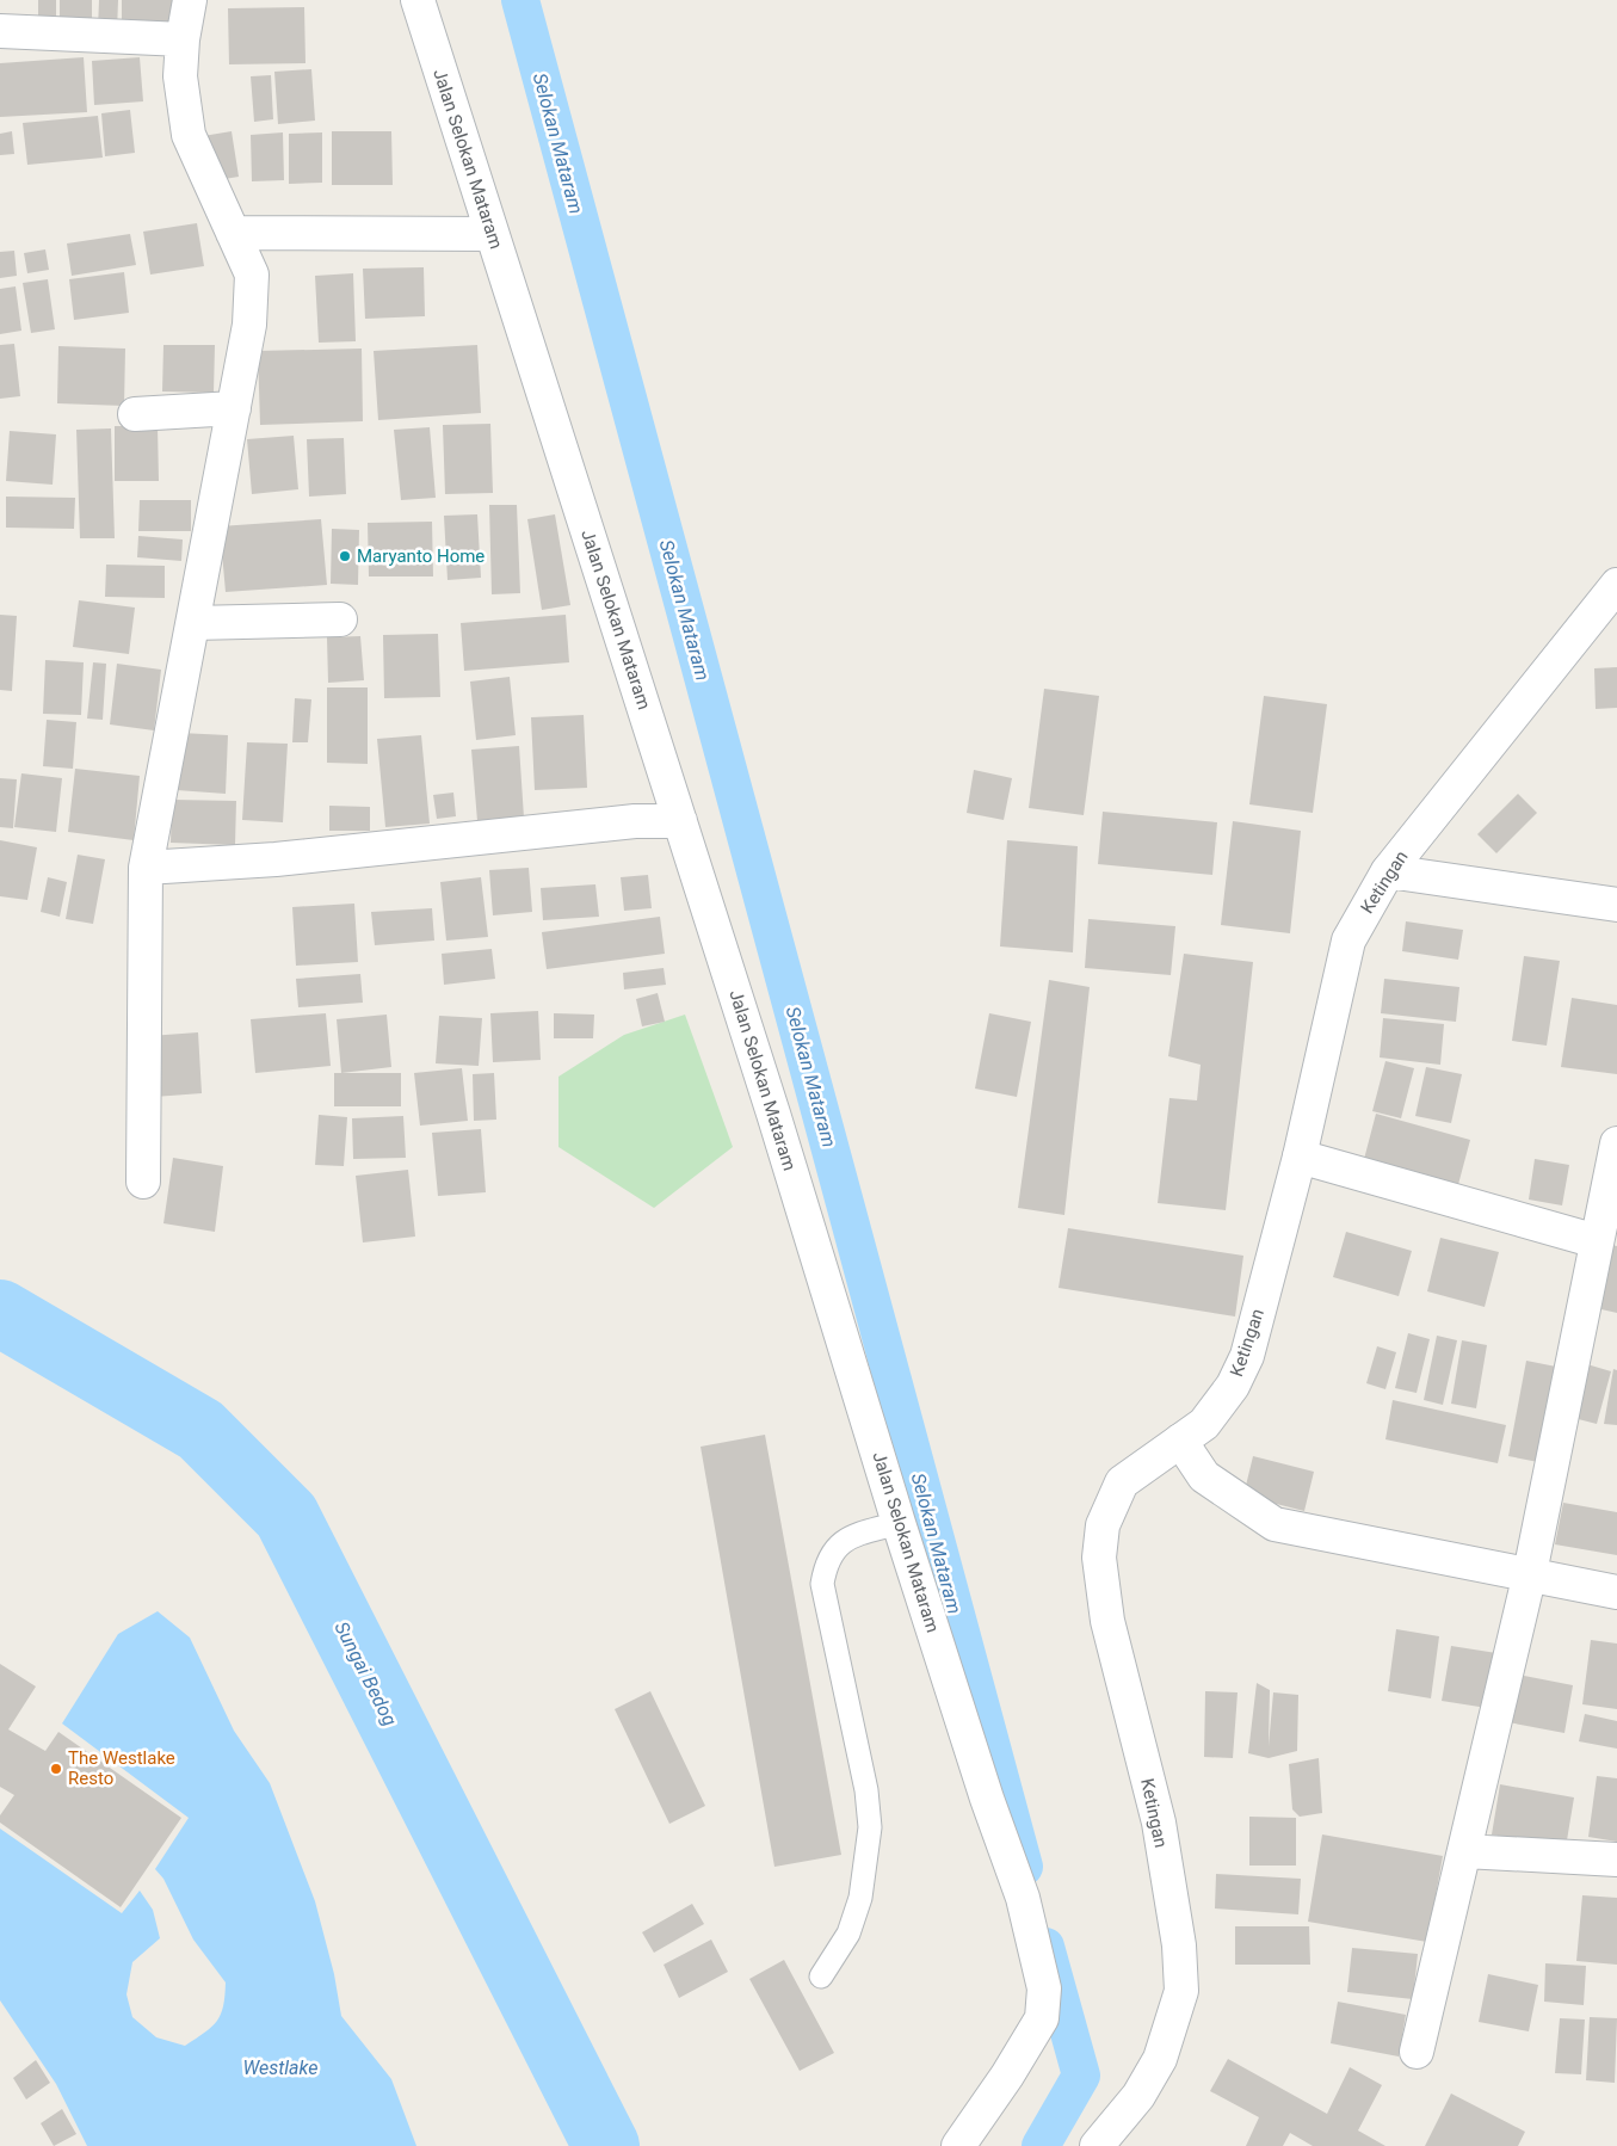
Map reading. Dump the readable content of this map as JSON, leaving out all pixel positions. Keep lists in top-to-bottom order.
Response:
{
  "streets": {
    "street": ["Jalan Selokan Mataram", "Ketingan"]
  },
  "water": ["Selokan Mataram", "Sungai Bedog", "Westlake"],
  "places": ["Maryanto Home", "The Westlake Resto"]
}
